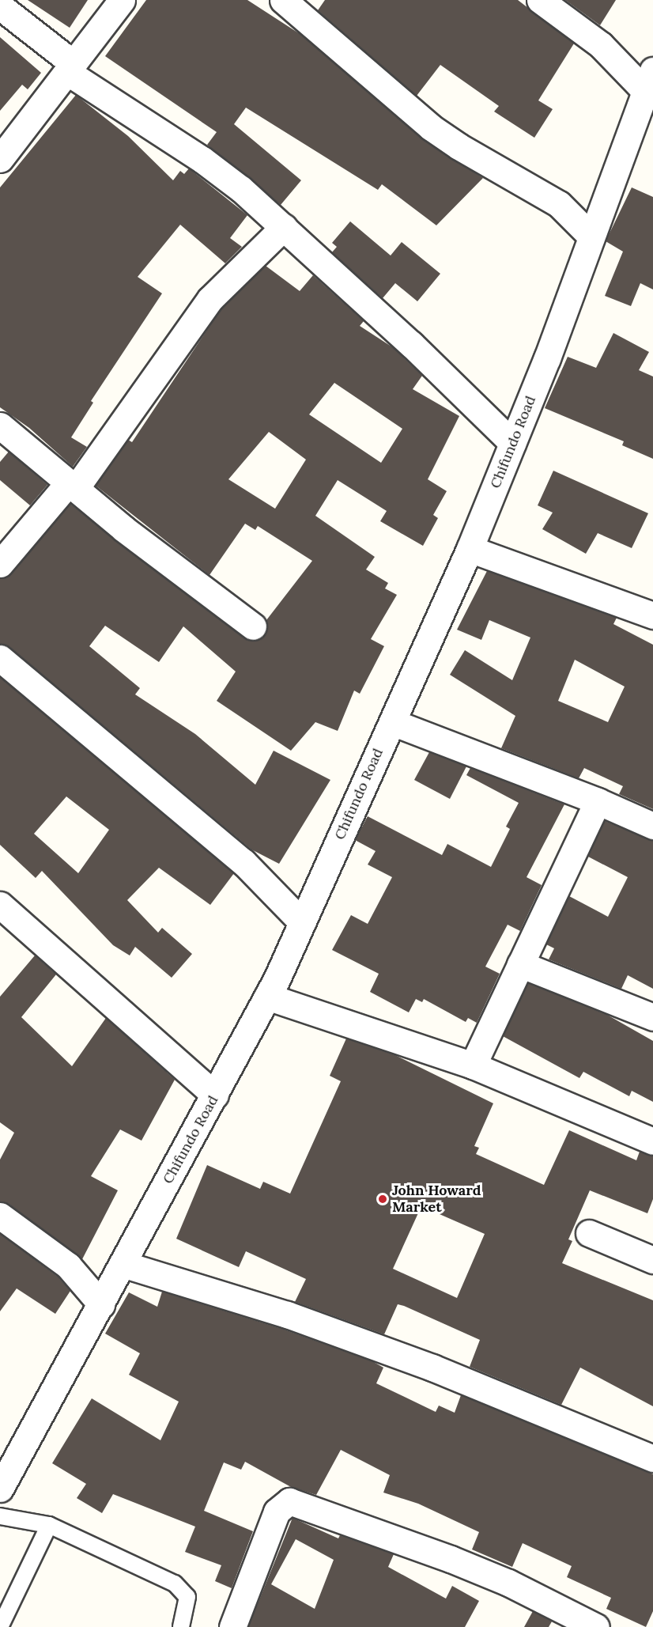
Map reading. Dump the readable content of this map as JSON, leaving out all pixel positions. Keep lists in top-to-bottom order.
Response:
{
  "streets": {
    "street": ["Chifundo Road"]
  },
  "places": ["John Howard Market"]
}
